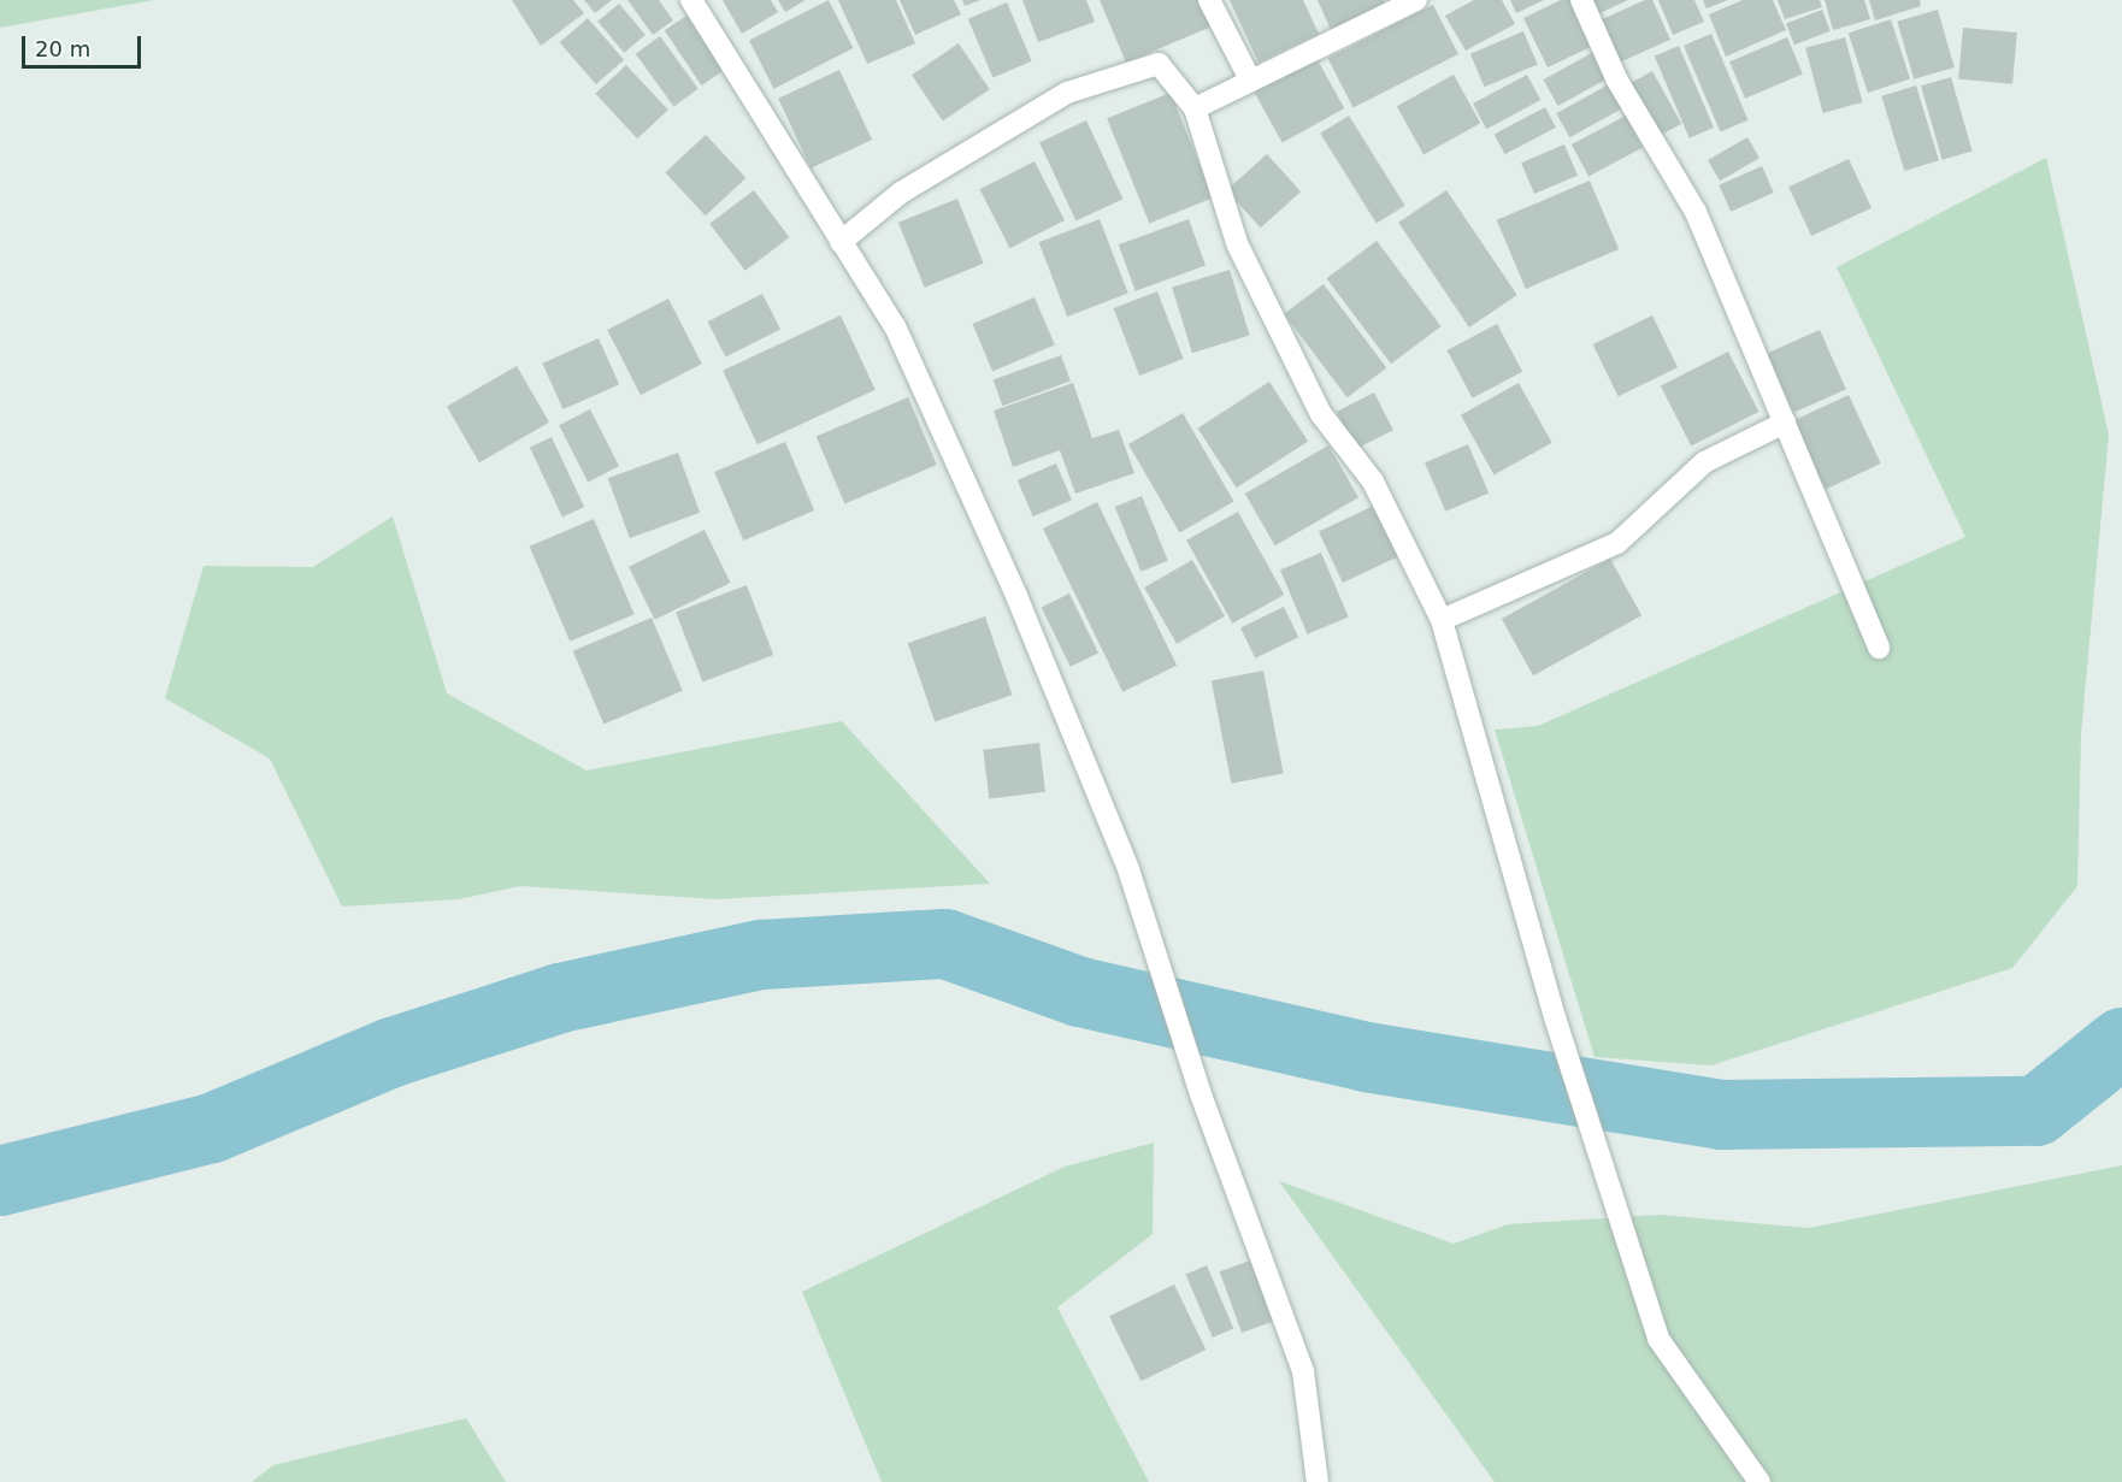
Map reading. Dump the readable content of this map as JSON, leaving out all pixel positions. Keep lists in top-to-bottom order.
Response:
{
  "scale_bar": "20 m"
}
